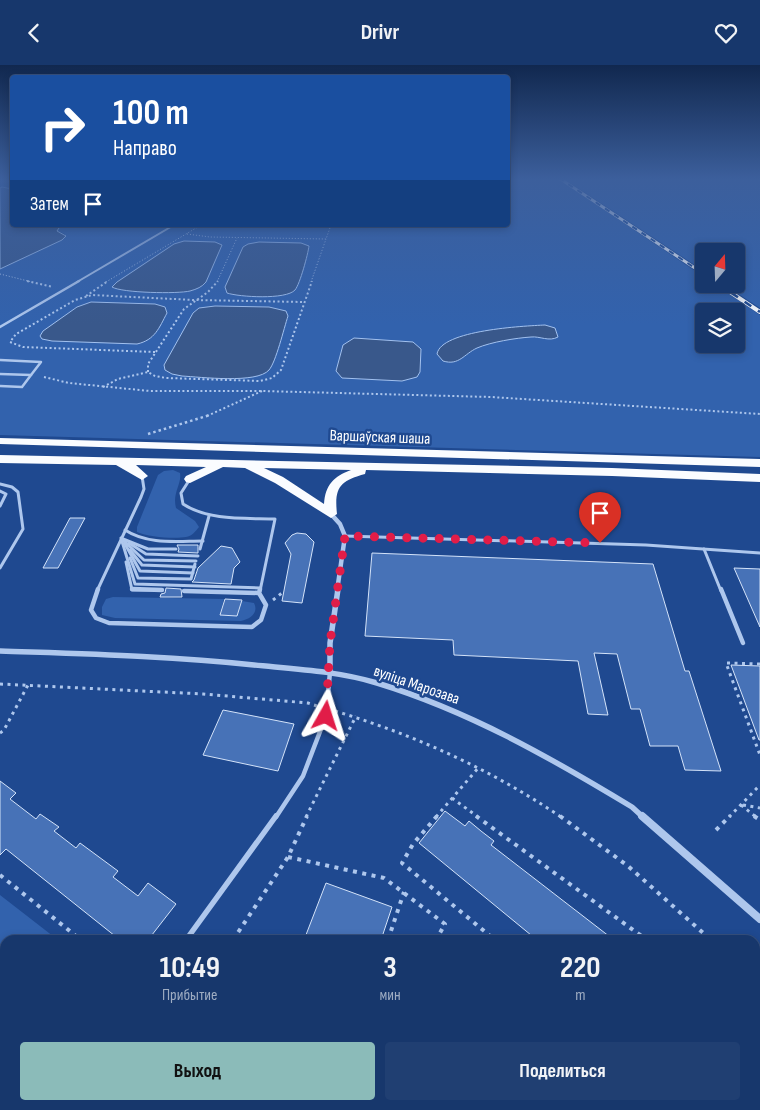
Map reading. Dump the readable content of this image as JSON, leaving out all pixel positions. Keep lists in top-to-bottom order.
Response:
{
  "streets": {
    "highway": ["Варшаўская шаша"],
    "street": ["вуліца Марозава"]
  },
  "north": "top",
  "page": {
    "header": "Drivr",
    "turn": ["100 m", "Направо"],
    "then": "Затем",
    "eta": [
      "10:49",
      "Прибытие",
      "3",
      "мин",
      "220",
      "m"
    ],
    "buttons": ["Выход", "Поделиться"]
  }
}
